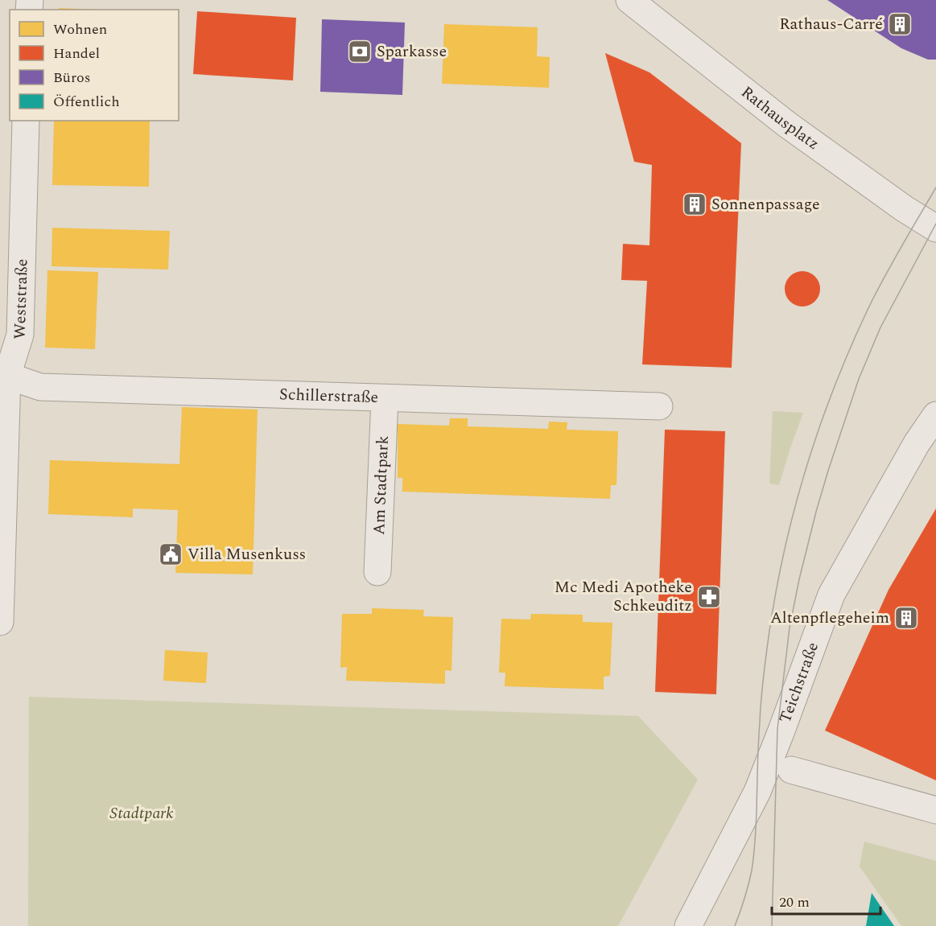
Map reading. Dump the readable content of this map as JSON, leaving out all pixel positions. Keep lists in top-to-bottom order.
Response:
{
  "streets": {
    "street": [
      "Rathausplatz",
      "Weststraße",
      "Schillerstraße",
      "Am Stadtpark",
      "Teichstraße"
    ]
  },
  "crossings": [
    ["Weststraße", "Schillerstraße"],
    ["Schillerstraße", "Am Stadtpark"]
  ],
  "parks": ["Stadtpark"],
  "places": {
    "building": ["Rathaus-Carré", "Sonnenpassage", "Altenpflegeheim"],
    "bank": ["Sparkasse"],
    "public building": ["Villa Musenkuss"],
    "pharmacy": ["Mc Medi Apotheke Schkeuditz"]
  },
  "legend": [
    "Wohnen",
    "Handel",
    "Büros",
    "Öffentlich"
  ],
  "scale_bar": "20 m"
}
